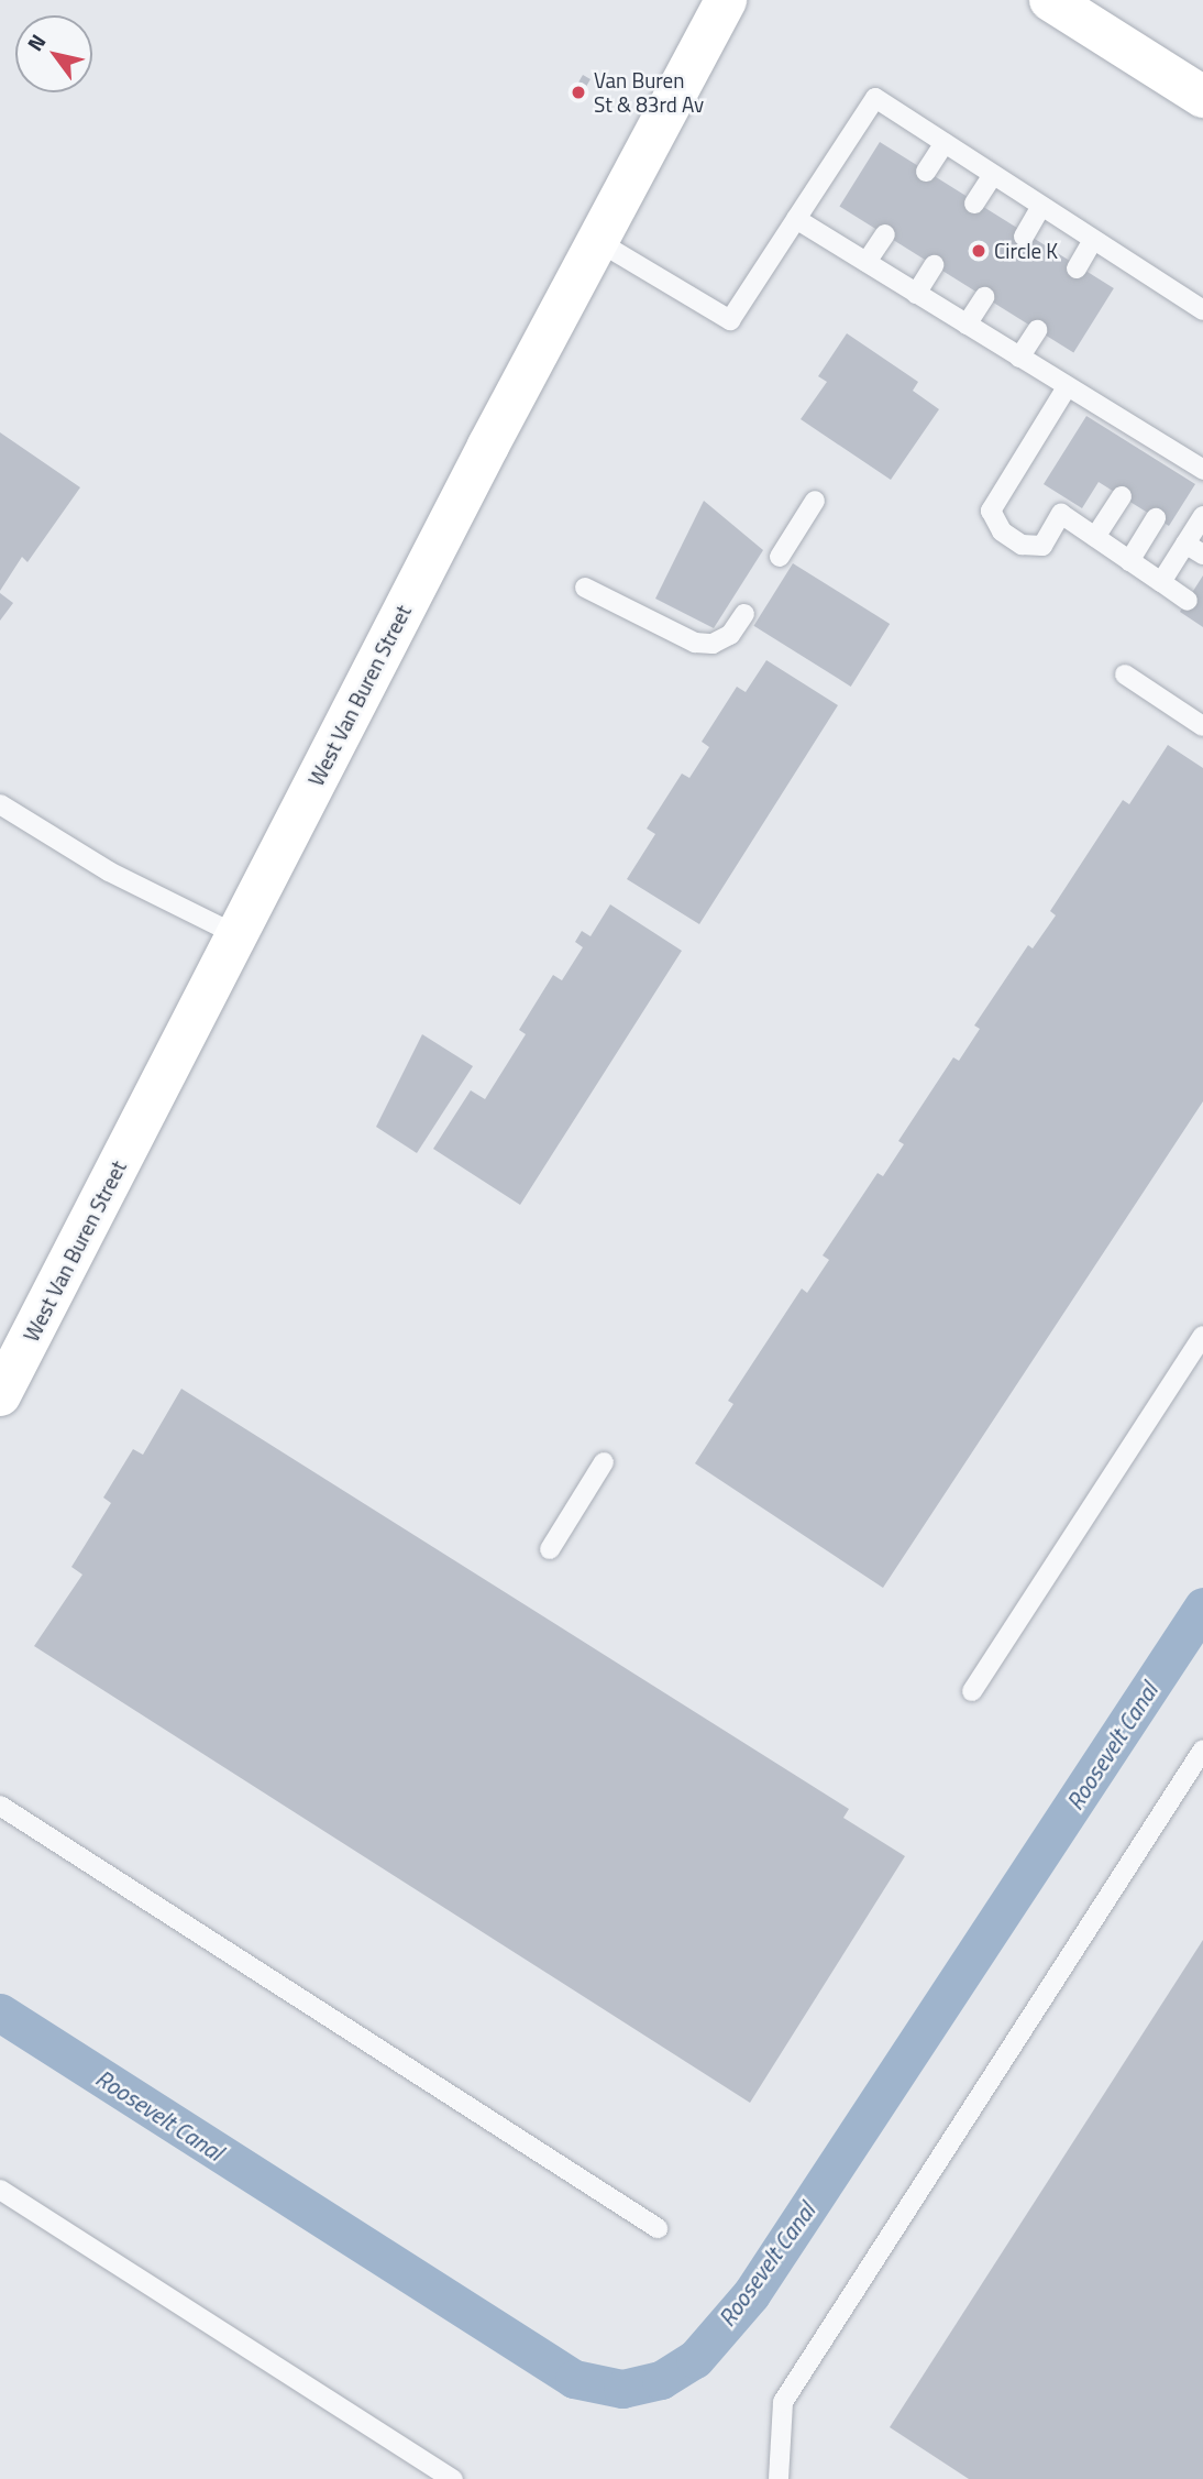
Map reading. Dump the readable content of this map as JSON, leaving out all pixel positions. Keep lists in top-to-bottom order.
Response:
{
  "streets": {
    "main road": ["West Van Buren Street"]
  },
  "water": ["Roosevelt Canal"],
  "places": ["Van Buren St & 83rd Av", "Circle K"],
  "north": "top left"
}
